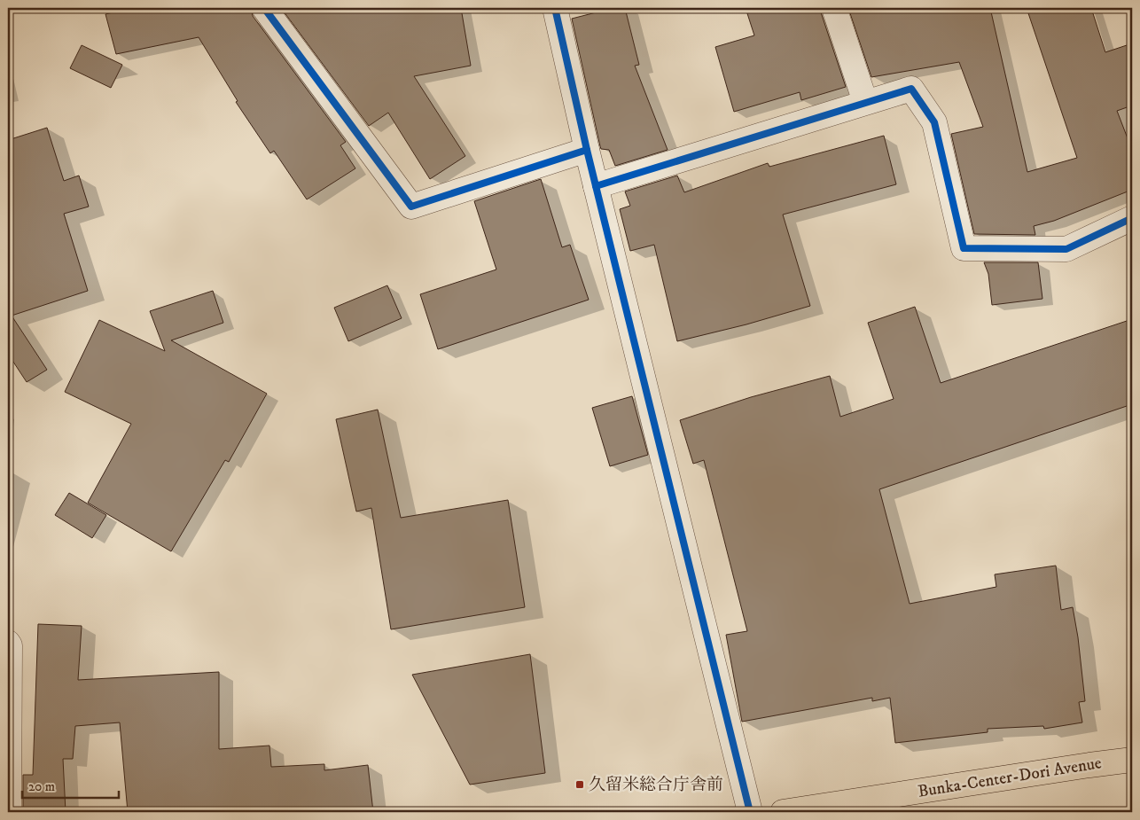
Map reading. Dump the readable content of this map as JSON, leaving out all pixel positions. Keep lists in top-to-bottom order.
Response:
{
  "streets": {
    "highway": ["Bunka-Center-Dori Avenue"]
  },
  "places": {
    "transit": ["久留米総合庁舎前"]
  },
  "scale_bar": "20 m"
}
